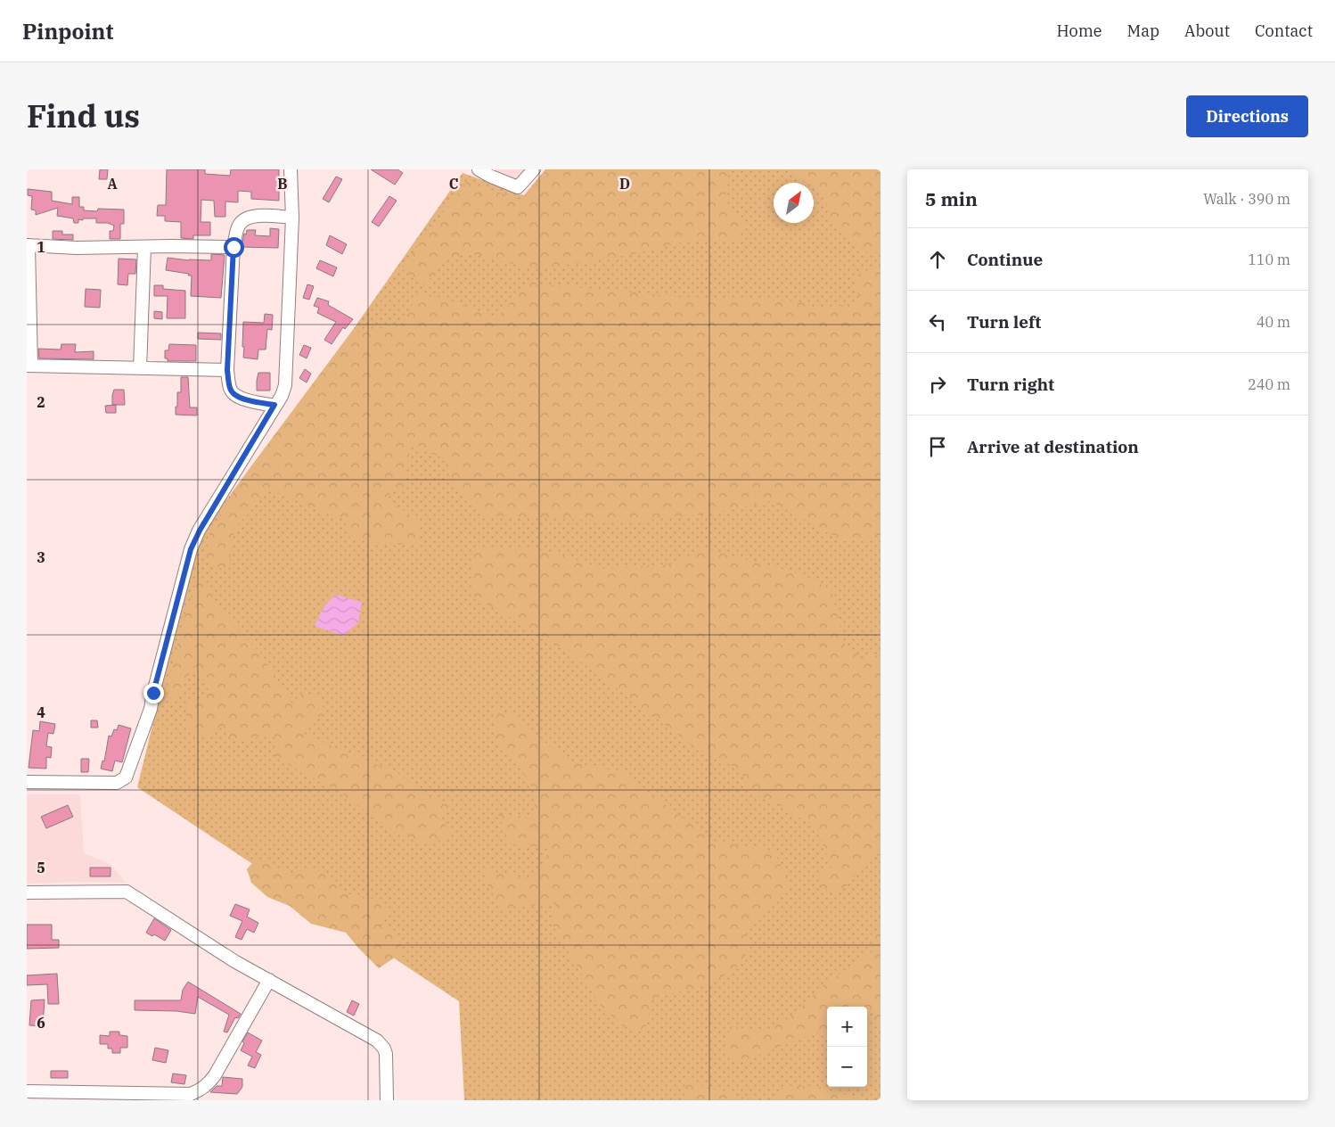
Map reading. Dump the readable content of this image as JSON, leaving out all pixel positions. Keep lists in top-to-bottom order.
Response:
{
  "north": "top right",
  "page": {
    "header": "Pinpoint",
    "nav": [
      "Home",
      "Map",
      "About",
      "Contact"
    ],
    "title": "Find us",
    "buttons": "Directions",
    "heading": ["5 min", "Walk · 390 m"],
    "list": [
      ["Continue", "110 m"],
      ["Turn left", "40 m"],
      ["Turn right", "240 m"],
      "Arrive at destination"
    ],
    "map_buttons": ["+", "−"]
  },
  "grid": {
    "columns": [
      "A",
      "B",
      "C",
      "D"
    ],
    "rows": [
      "1",
      "2",
      "3",
      "4",
      "5",
      "6"
    ]
  }
}
